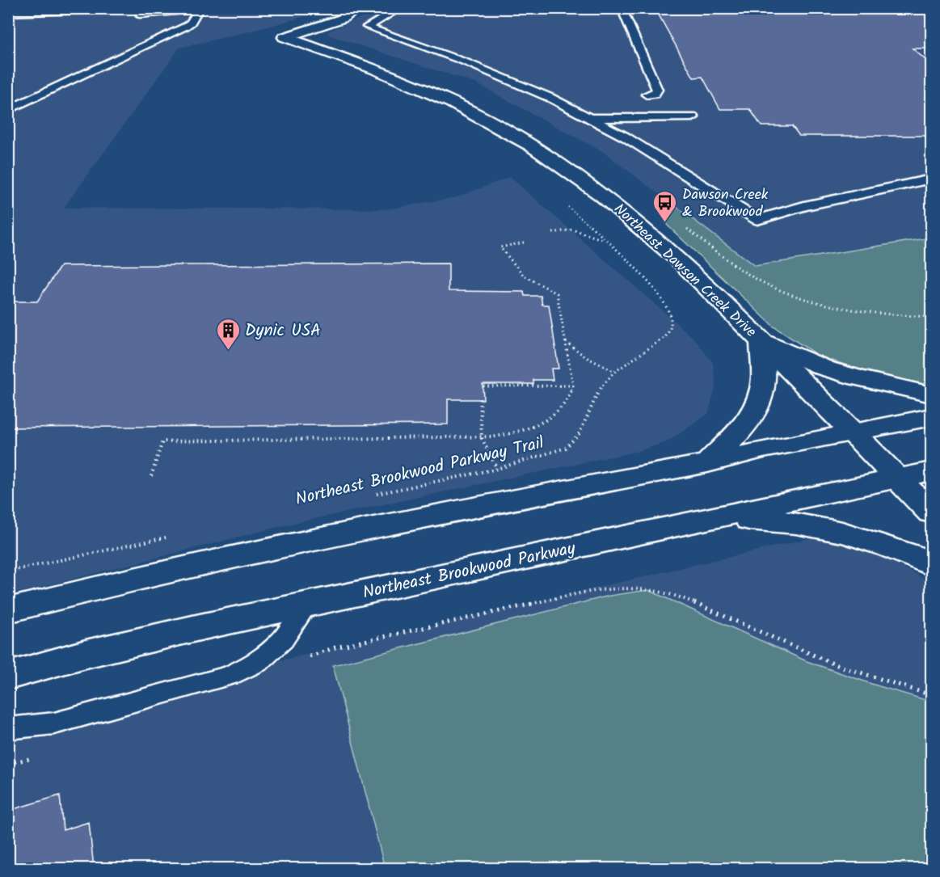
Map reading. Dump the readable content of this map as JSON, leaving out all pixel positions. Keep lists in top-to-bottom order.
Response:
{
  "streets": {
    "main road": ["Northeast Dawson Creek Drive", "Northeast Brookwood Parkway"],
    "path": ["Northeast Brookwood Parkway Trail"]
  },
  "crossings": [
    ["Northeast Dawson Creek Drive", "Northeast Brookwood Parkway"]
  ],
  "places": {
    "bus stop": ["Dawson Creek & Brookwood"],
    "building": ["Dynic USA"]
  }
}
